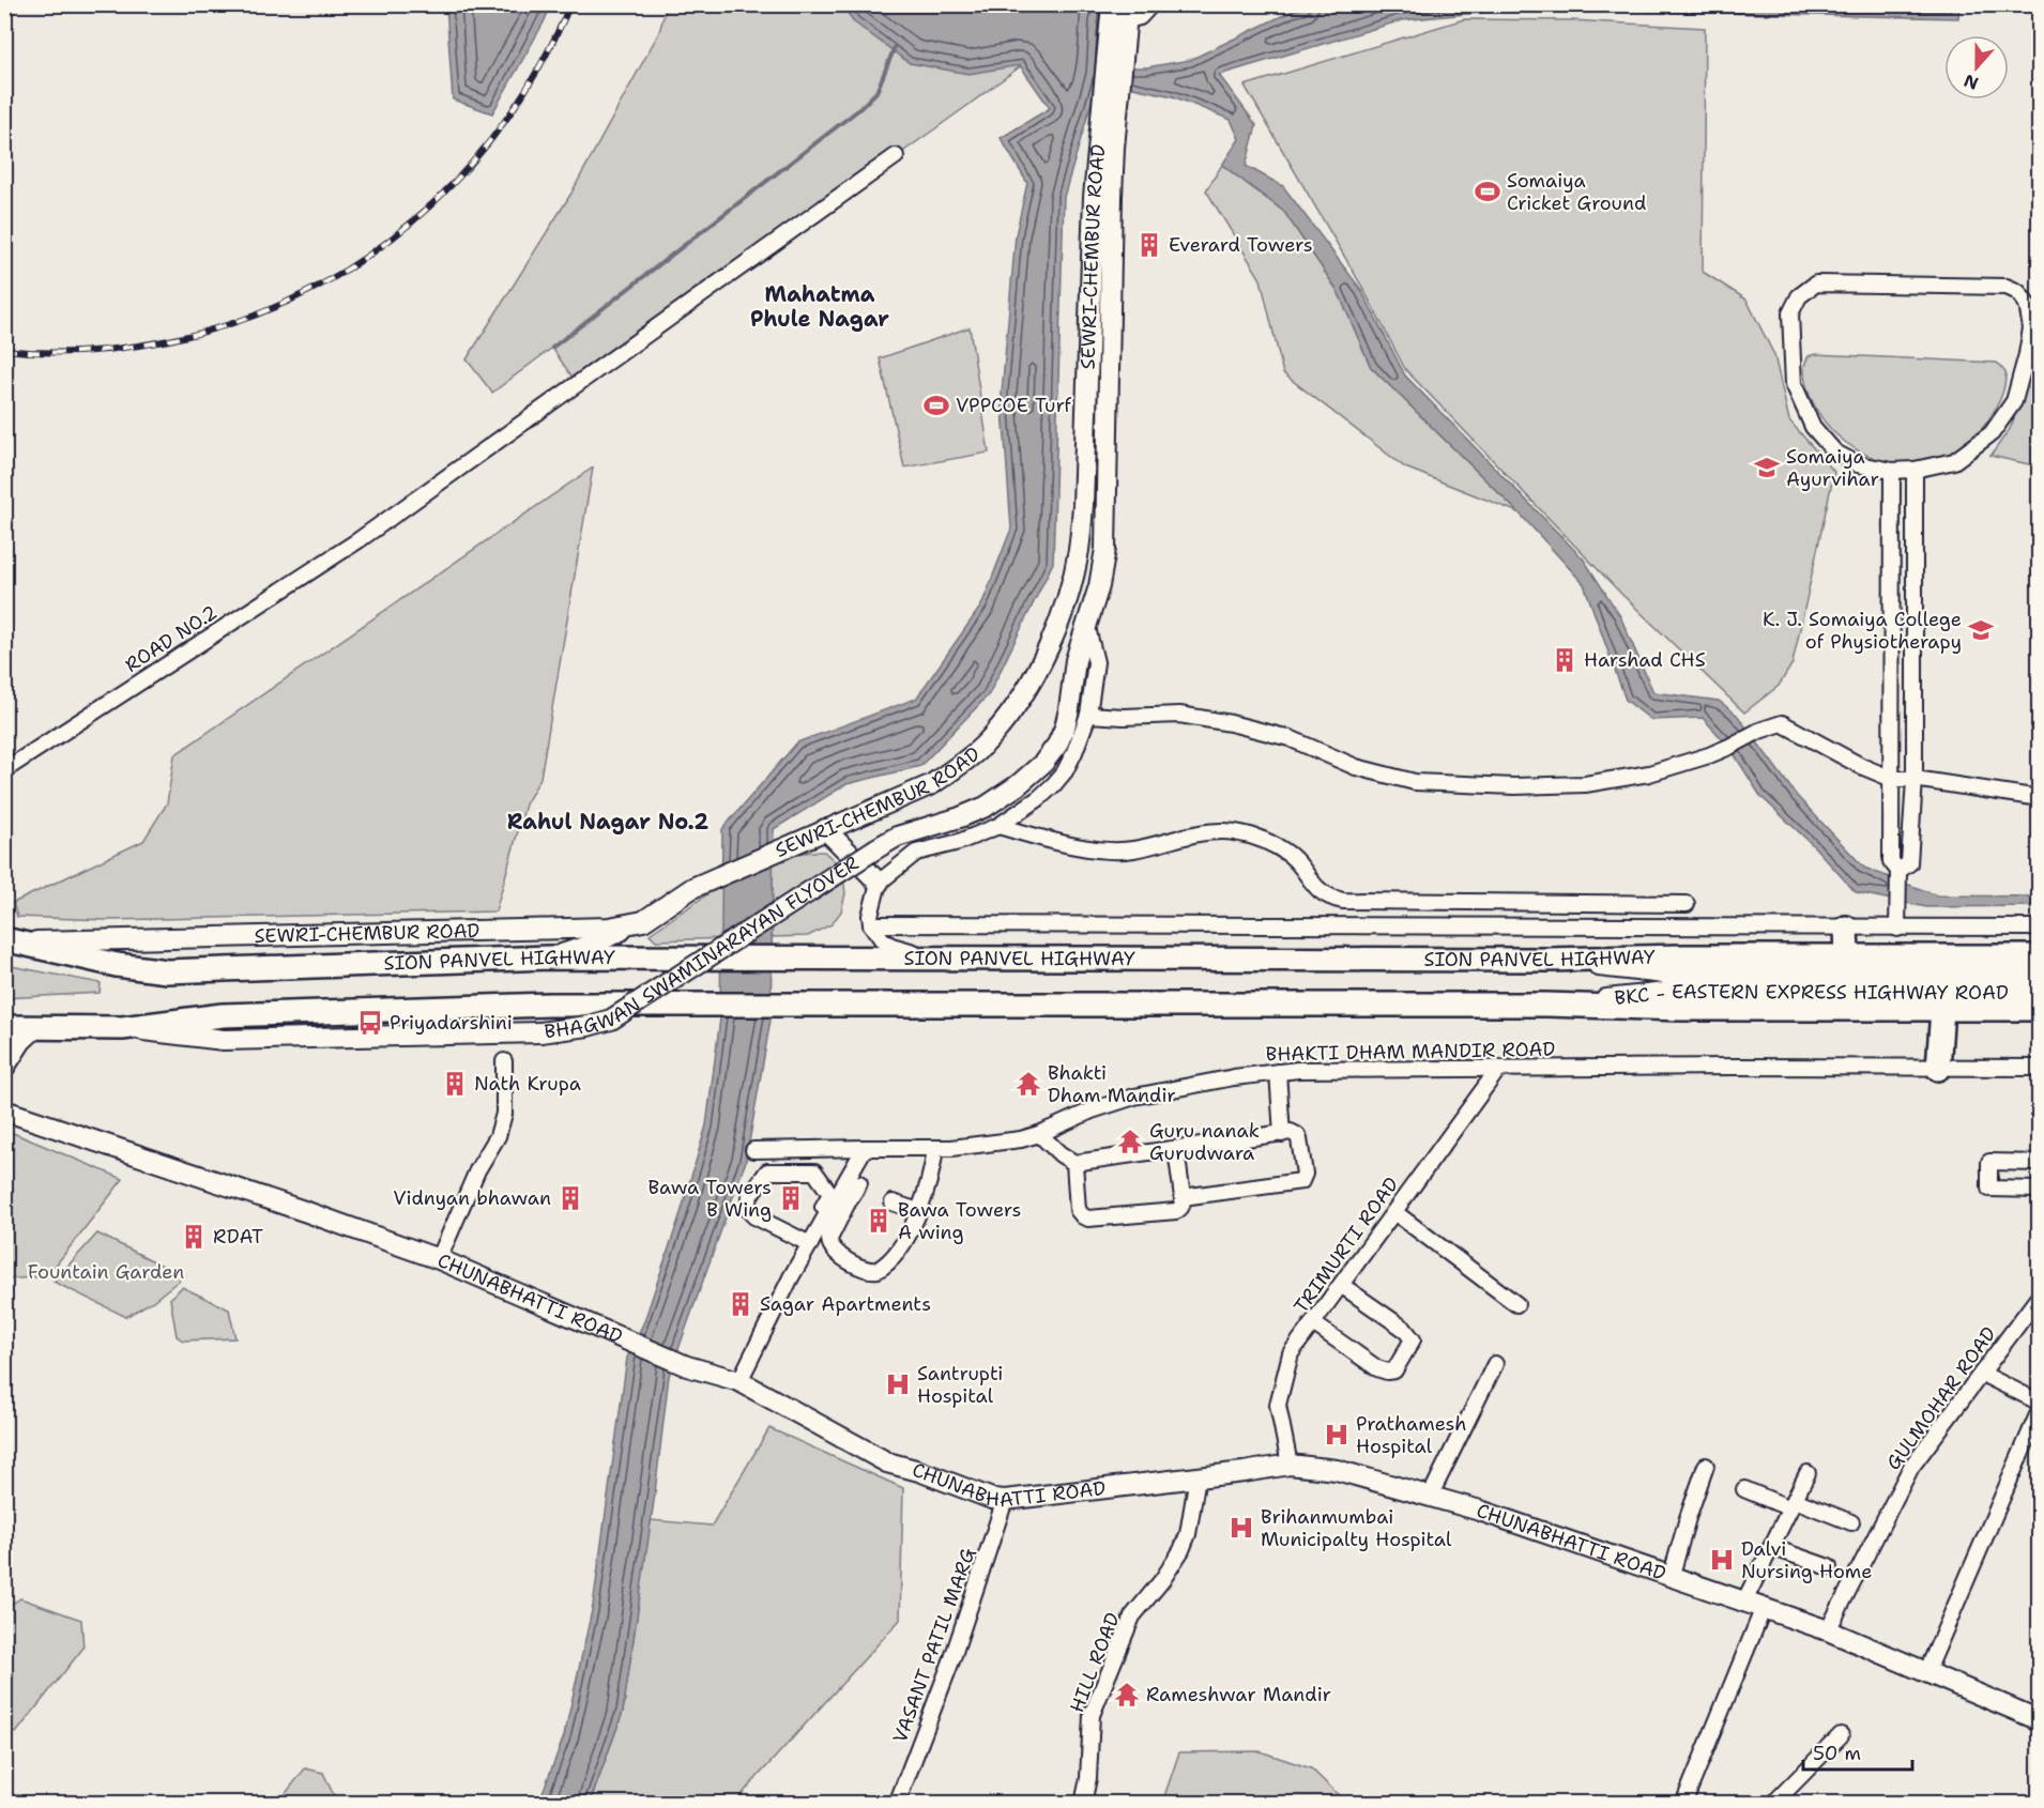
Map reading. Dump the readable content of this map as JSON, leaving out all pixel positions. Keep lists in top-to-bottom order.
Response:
{
  "streets": {
    "highway": ["SION PANVEL HIGHWAY"],
    "main road": [
      "SEWRI-CHEMBUR ROAD",
      "BHAGWAN SWAMINARAYAN FLYOVER",
      "BKC - EASTERN EXPRESS HIGHWAY ROAD",
      "CHUNABHATTI ROAD"
    ],
    "street": [
      "ROAD NO.2",
      "BHAKTI DHAM MANDIR ROAD",
      "TRIMURTI ROAD",
      "GULMOHAR ROAD",
      "VASANT PATIL MARG",
      "HILL ROAD"
    ]
  },
  "crossings": [
    ["SEWRI-CHEMBUR ROAD", "BHAGWAN SWAMINARAYAN FLYOVER"],
    ["SEWRI-CHEMBUR ROAD", "SION PANVEL HIGHWAY"],
    ["SION PANVEL HIGHWAY", "BKC - EASTERN EXPRESS HIGHWAY ROAD"],
    ["BHAKTI DHAM MANDIR ROAD", "TRIMURTI ROAD"],
    ["TRIMURTI ROAD", "CHUNABHATTI ROAD"],
    ["CHUNABHATTI ROAD", "GULMOHAR ROAD"],
    ["CHUNABHATTI ROAD", "VASANT PATIL MARG"],
    ["CHUNABHATTI ROAD", "HILL ROAD"]
  ],
  "districts": ["Mahatma Phule Nagar", "Rahul Nagar No.2"],
  "parks": ["Fountain Garden"],
  "places": {
    "sports": ["Somaiya Cricket Ground", "VPPCOE Turf"],
    "building": [
      "Everard Towers",
      "Harshad CHS",
      "Nath Krupa",
      "Vidnyan bhawan",
      "Bawa Towers B Wing",
      "Bawa Towers A wing",
      "RDAT",
      "Sagar Apartments"
    ],
    "school or university": ["Somaiya Ayurvihar", "K. J. Somaiya College of Physiotherapy"],
    "bus stop": ["Priyadarshini"],
    "temple": ["Bhakti Dham Mandir", "Guru nanak Gurudwara", "Rameshwar Mandir"],
    "hospital": [
      "Santrupti Hospital",
      "Prathamesh Hospital",
      "Brihanmumbai Municipalty Hospital",
      "Dalvi Nursing Home"
    ]
  },
  "scale_bar": "50 m",
  "north": "bottom"
}
